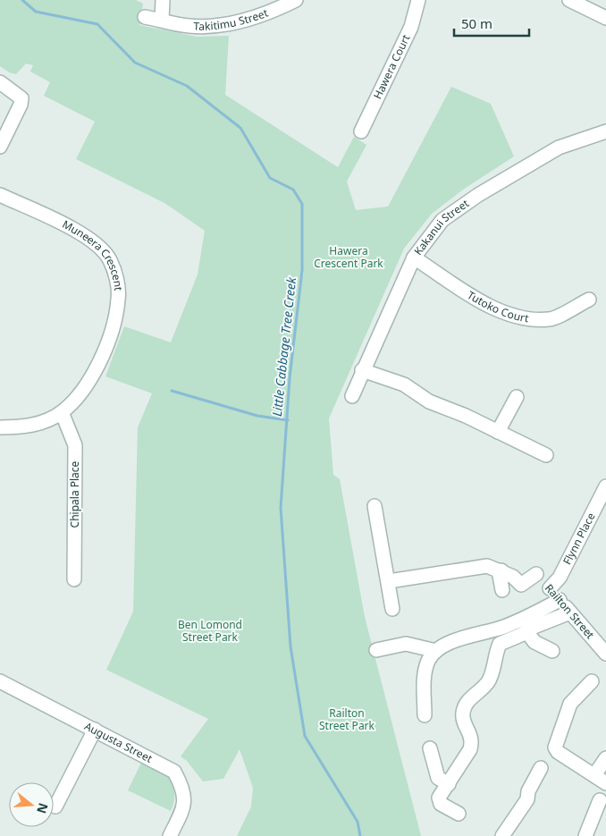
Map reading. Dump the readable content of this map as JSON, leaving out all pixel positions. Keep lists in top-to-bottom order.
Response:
{
  "streets": {
    "street": [
      "Takitimu Street",
      "Hawera Court",
      "Kakanui Street",
      "Muneera Crescent",
      "Tutoko Court",
      "Chipala Place",
      "Flynn Place",
      "Railton Street",
      "Augusta Street"
    ]
  },
  "crossings": [
    ["Kakanui Street", "Tutoko Court"],
    ["Muneera Crescent", "Chipala Place"],
    ["Flynn Place", "Railton Street"]
  ],
  "water": ["Little Cabbage Tree Creek"],
  "parks": ["Hawera Crescent Park", "Ben Lomond Street Park", "Railton Street Park"],
  "scale_bar": "50 m",
  "north": "right"
}
